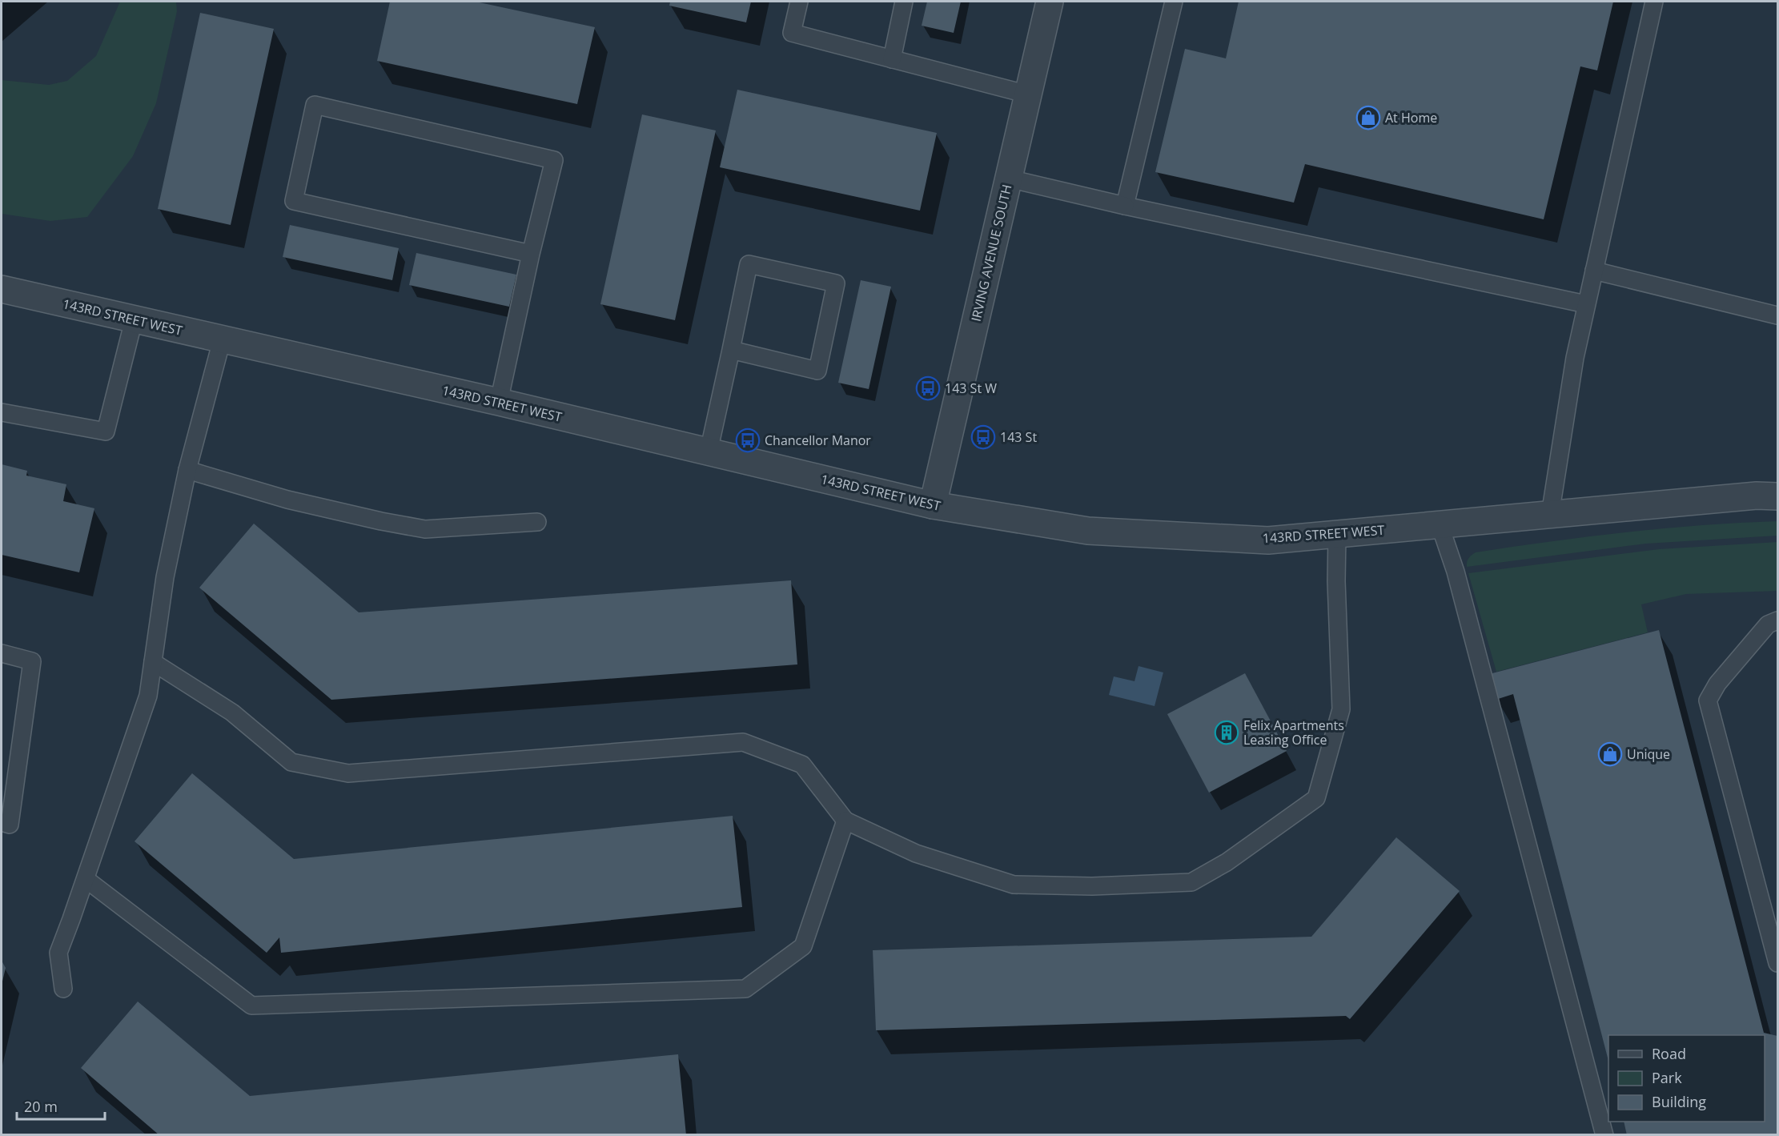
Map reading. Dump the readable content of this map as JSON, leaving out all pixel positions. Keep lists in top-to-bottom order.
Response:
{
  "streets": {
    "street": ["IRVING AVENUE SOUTH", "143RD STREET WEST"]
  },
  "crossings": [
    ["IRVING AVENUE SOUTH", "143RD STREET WEST"]
  ],
  "places": {
    "shop": ["At Home", "Unique"],
    "bus stop": ["143 St W", "143 St", "Chancellor Manor"],
    "building": ["Felix Apartments Leasing Office"]
  },
  "legend": ["Road", "Park", "Building"],
  "scale_bar": "20 m"
}
